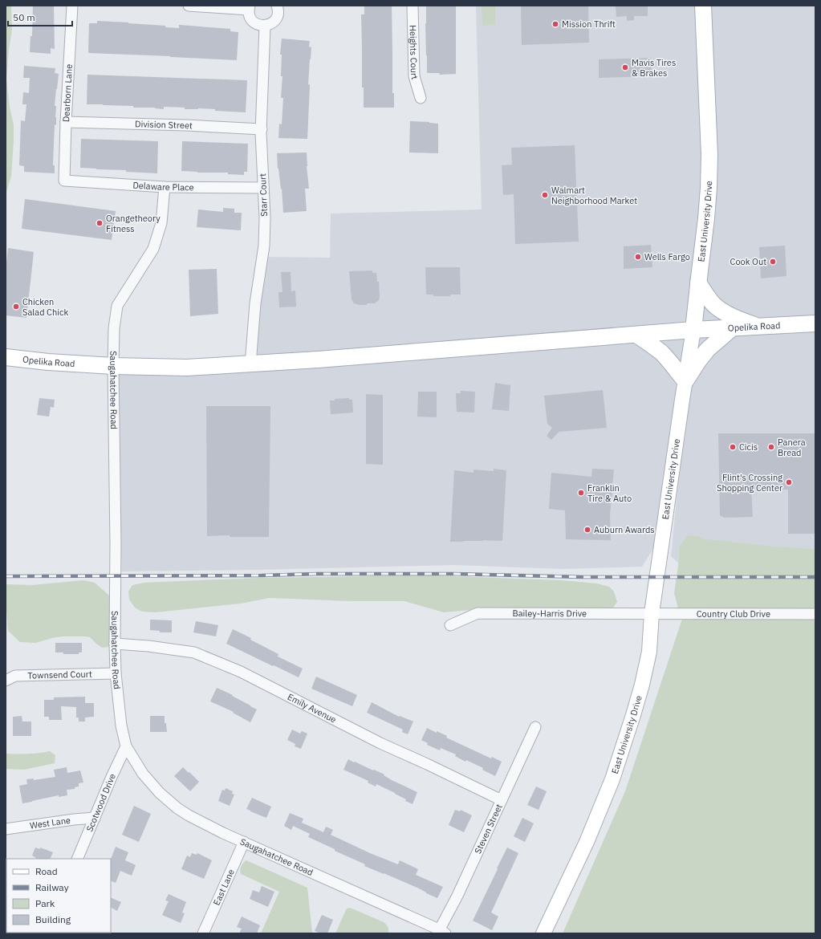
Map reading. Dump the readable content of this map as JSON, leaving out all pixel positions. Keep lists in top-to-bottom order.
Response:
{
  "streets": {
    "main road": ["East University Drive", "Opelika Road"],
    "street": [
      "Heights Court",
      "Dearborn Lane",
      "Division Street",
      "Delaware Place",
      "Starr Court",
      "Saugahatchee Road",
      "Bailey-Harris Drive",
      "Country Club Drive",
      "Townsend Court",
      "Emily Avenue",
      "Scotwood Drive",
      "West Lane",
      "Steven Street",
      "East Lane"
    ]
  },
  "crossings": [
    ["Dearborn Lane", "Division Street"],
    ["Dearborn Lane", "Delaware Place"],
    ["Division Street", "Starr Court"],
    ["Delaware Place", "Starr Court"],
    ["Delaware Place", "Saugahatchee Road"],
    ["Starr Court", "Opelika Road"],
    ["East University Drive", "Opelika Road"],
    ["East University Drive", "Bailey-Harris Drive"],
    ["East University Drive", "Country Club Drive"],
    ["Opelika Road", "Saugahatchee Road"],
    ["Saugahatchee Road", "Townsend Court"],
    ["Saugahatchee Road", "Emily Avenue"],
    ["Saugahatchee Road", "Scotwood Drive"],
    ["Saugahatchee Road", "Steven Street"],
    ["Saugahatchee Road", "East Lane"],
    ["Bailey-Harris Drive", "Country Club Drive"],
    ["Emily Avenue", "Steven Street"],
    ["Scotwood Drive", "West Lane"]
  ],
  "places": [
    "Mission Thrift",
    "Mavis Tires & Brakes",
    "Walmart Neighborhood Market",
    "Orangetheory Fitness",
    "Wells Fargo",
    "Cook Out",
    "Chicken Salad Chick",
    "Cicis",
    "Panera Bread",
    "Flint's Crossing Shopping Center",
    "Franklin Tire & Auto",
    "Auburn Awards"
  ],
  "legend": [
    "Road",
    "Railway",
    "Park",
    "Building"
  ],
  "scale_bar": "50 m"
}
